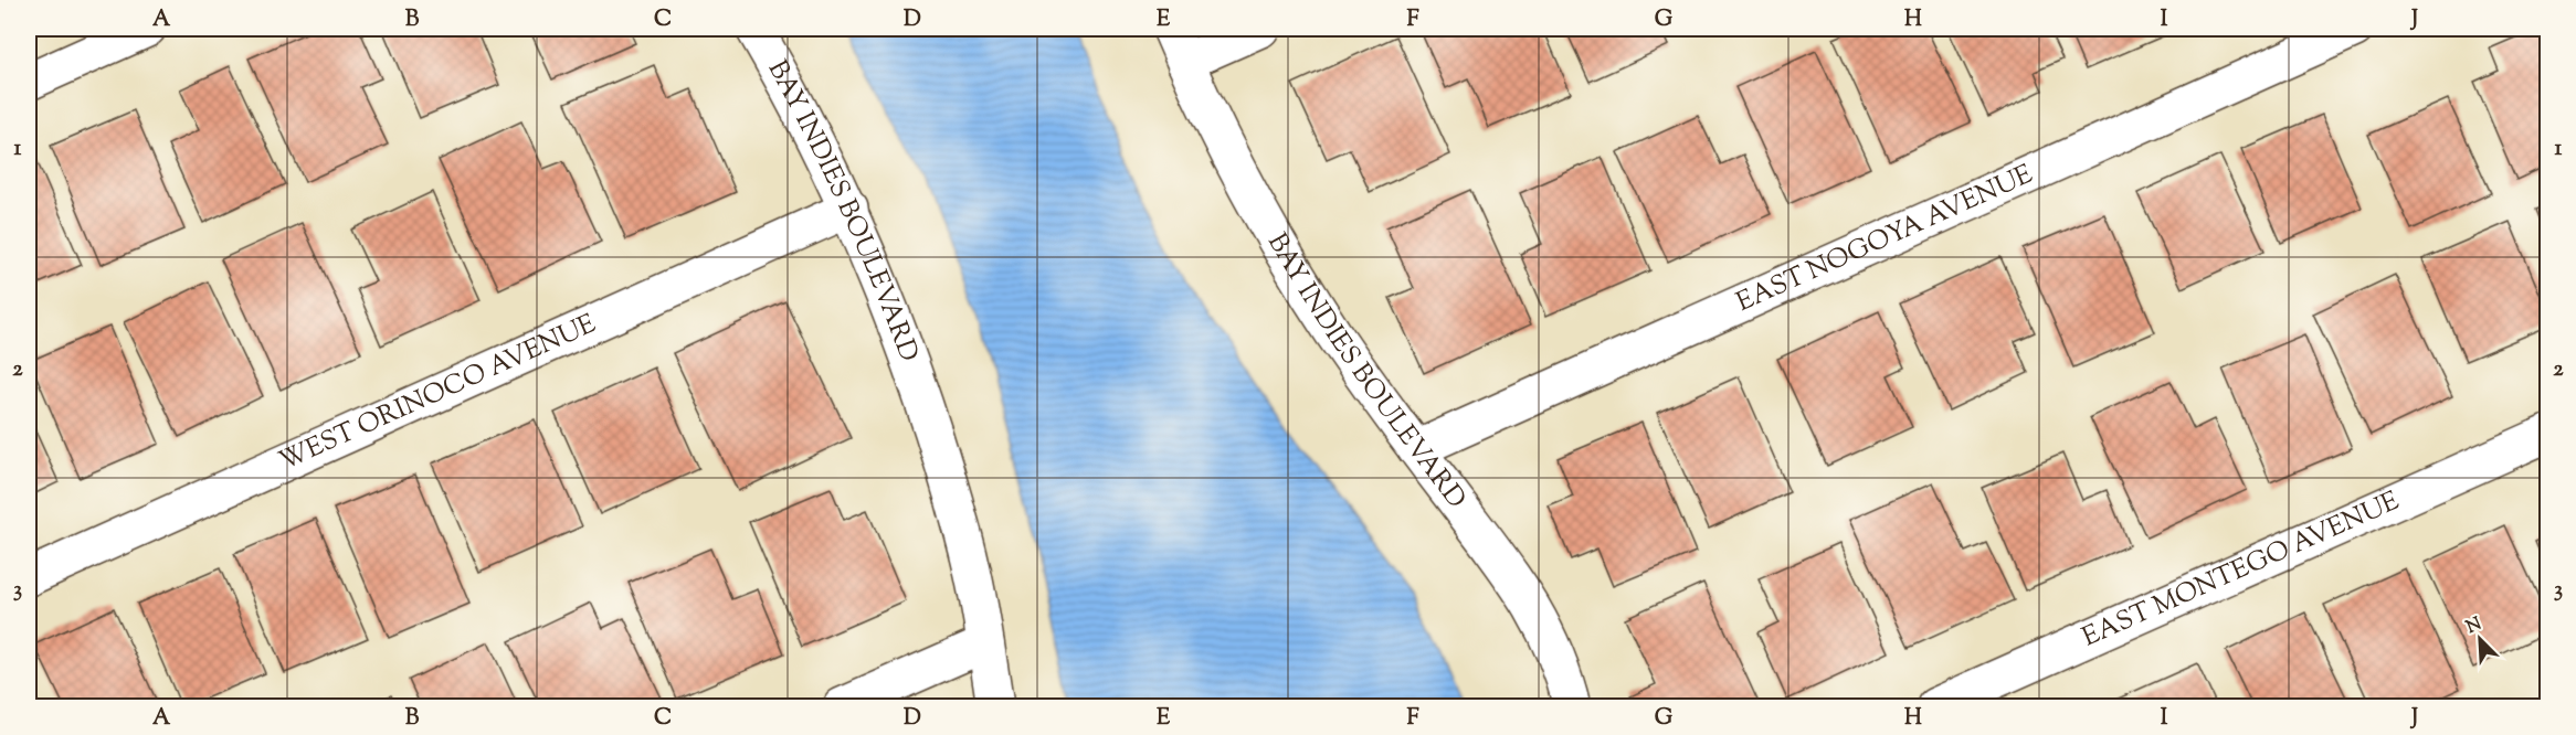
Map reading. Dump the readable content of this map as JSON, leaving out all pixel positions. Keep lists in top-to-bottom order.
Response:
{
  "streets": {
    "street": [
      "BAY INDIES BOULEVARD",
      "EAST NOGOYA AVENUE",
      "WEST ORINOCO AVENUE",
      "EAST MONTEGO AVENUE"
    ]
  },
  "crossings": [
    ["BAY INDIES BOULEVARD", "EAST NOGOYA AVENUE"],
    ["BAY INDIES BOULEVARD", "WEST ORINOCO AVENUE"]
  ],
  "north": "top left",
  "grid": {
    "columns": [
      "A",
      "B",
      "C",
      "D",
      "E",
      "F",
      "G",
      "H",
      "I",
      "J"
    ],
    "rows": ["1", "2", "3"]
  }
}
